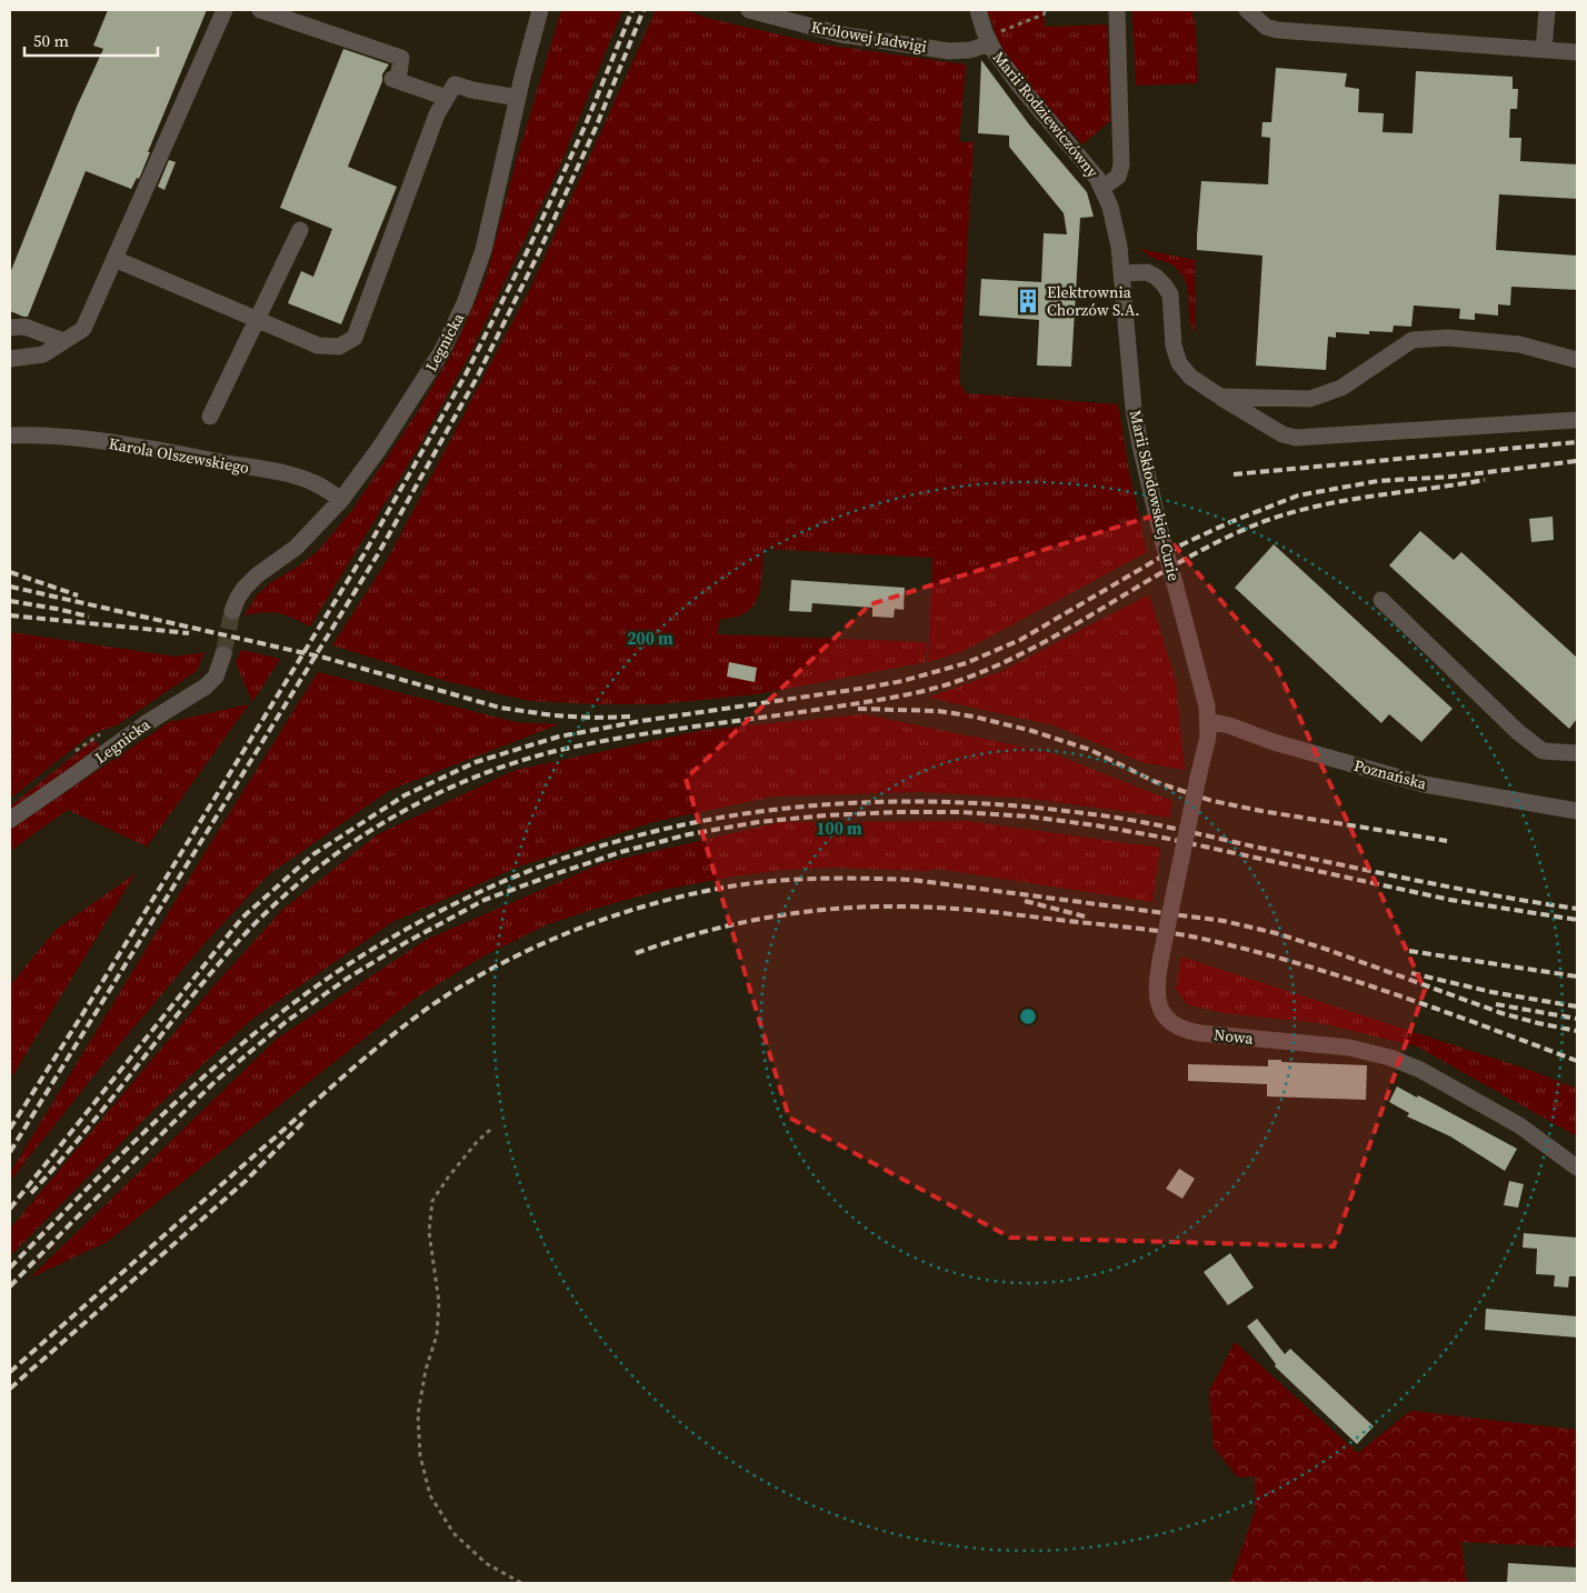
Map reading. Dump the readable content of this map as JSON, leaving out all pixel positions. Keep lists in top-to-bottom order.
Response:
{
  "streets": {
    "street": [
      "Królowej Jadwigi",
      "Marii Rodziewiczówny",
      "Legnicka",
      "Karola Olszewskiego",
      "Marii Skłodowskiej-Curie",
      "Poznańska",
      "Nowa"
    ]
  },
  "crossings": [
    ["Królowej Jadwigi", "Marii Rodziewiczówny"],
    ["Marii Rodziewiczówny", "Marii Skłodowskiej-Curie"],
    ["Legnicka", "Karola Olszewskiego"],
    ["Marii Skłodowskiej-Curie", "Poznańska"],
    ["Marii Skłodowskiej-Curie", "Nowa"],
    ["Poznańska", "Nowa"]
  ],
  "places": {
    "building": ["Elektrownia Chorzów S.A."]
  },
  "scale_bar": "50 m",
  "rings": ["200 m", "100 m"]
}
